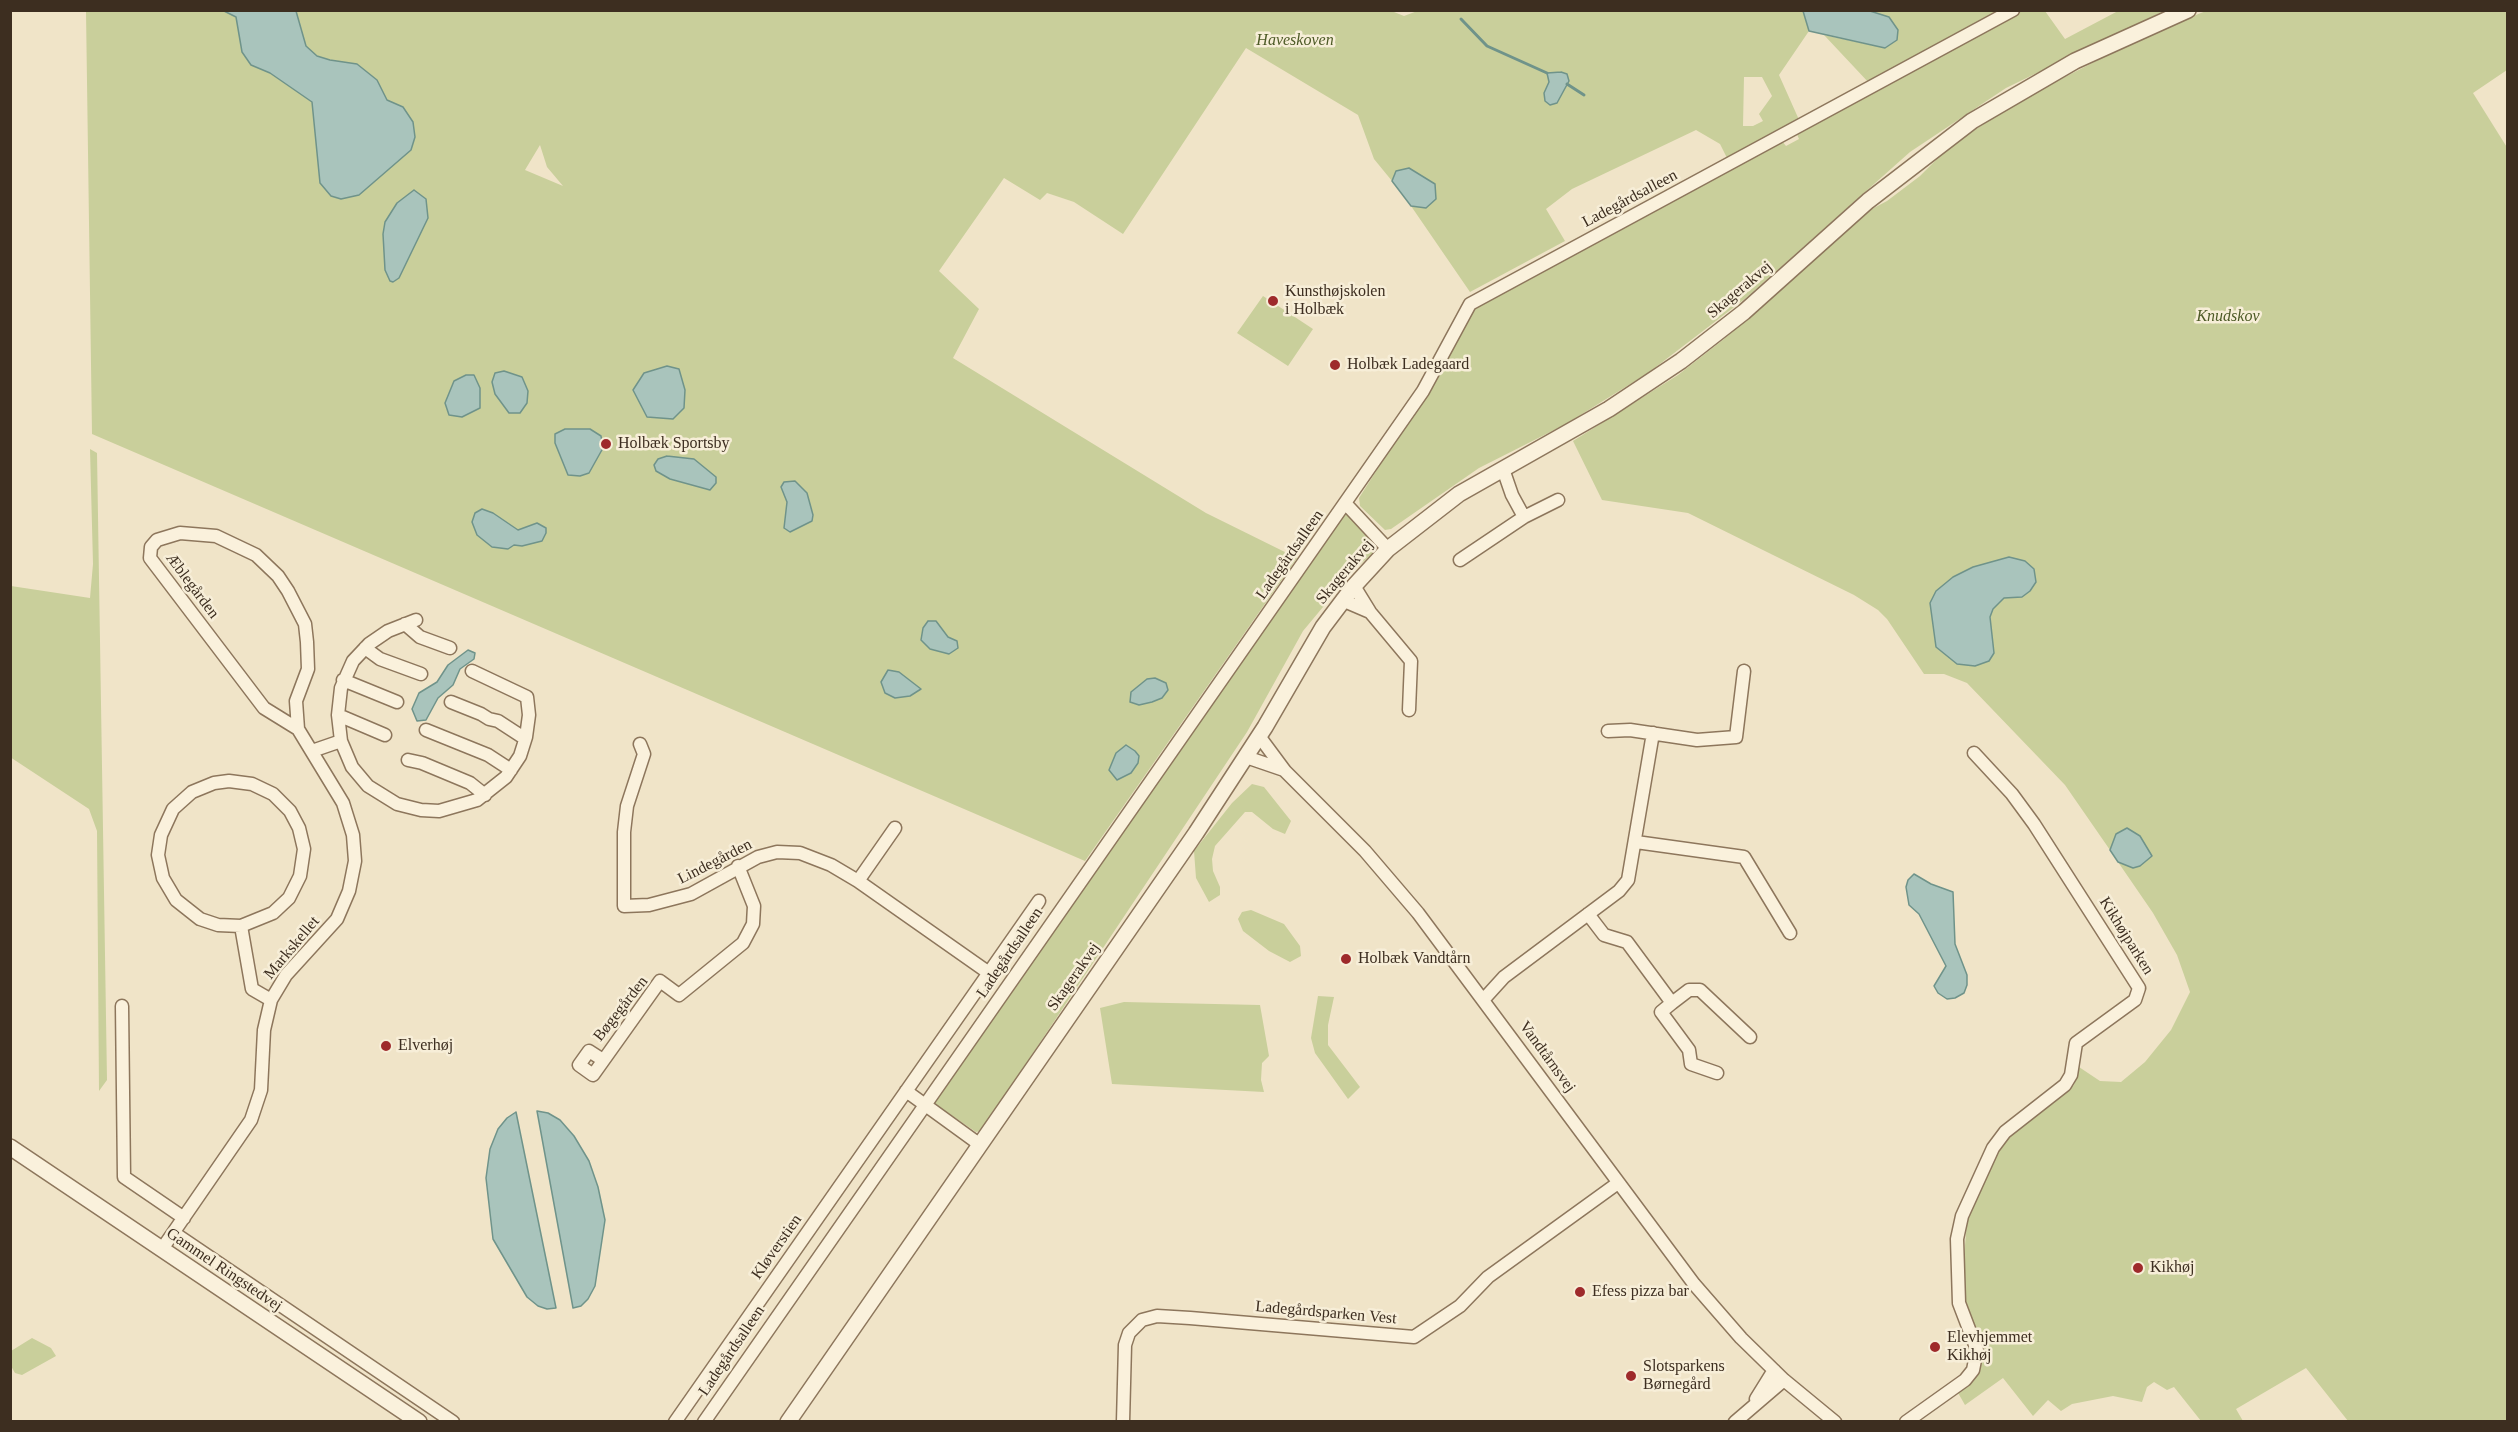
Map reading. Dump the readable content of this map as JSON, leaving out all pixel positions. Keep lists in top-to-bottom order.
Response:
{
  "streets": {
    "street": [
      "Ladegårdsalleen",
      "Skagerakvej",
      "Æblegården",
      "Lindegården",
      "Kikhøjparken",
      "Markskellet",
      "Bøgegården",
      "Vandtårnsvej",
      "Kløverstien",
      "Gammel Ringstedvej",
      "Ladegårdsparken Vest"
    ]
  },
  "crossings": [
    ["Ladegårdsalleen", "Skagerakvej"],
    ["Skagerakvej", "Vandtårnsvej"],
    ["Æblegården", "Markskellet"],
    ["Lindegården", "Bøgegården"],
    ["Lindegården", "Kløverstien"],
    ["Markskellet", "Gammel Ringstedvej"],
    ["Vandtårnsvej", "Ladegårdsparken Vest"]
  ],
  "parks": ["Haveskoven", "Knudskov"],
  "places": [
    "Kunsthøjskolen i Holbæk",
    "Holbæk Ladegaard",
    "Holbæk Sportsby",
    "Holbæk Vandtårn",
    "Elverhøj",
    "Kikhøj",
    "Efess pizza bar",
    "Elevhjemmet Kikhøj",
    "Slotsparkens Børnegård"
  ]
}
